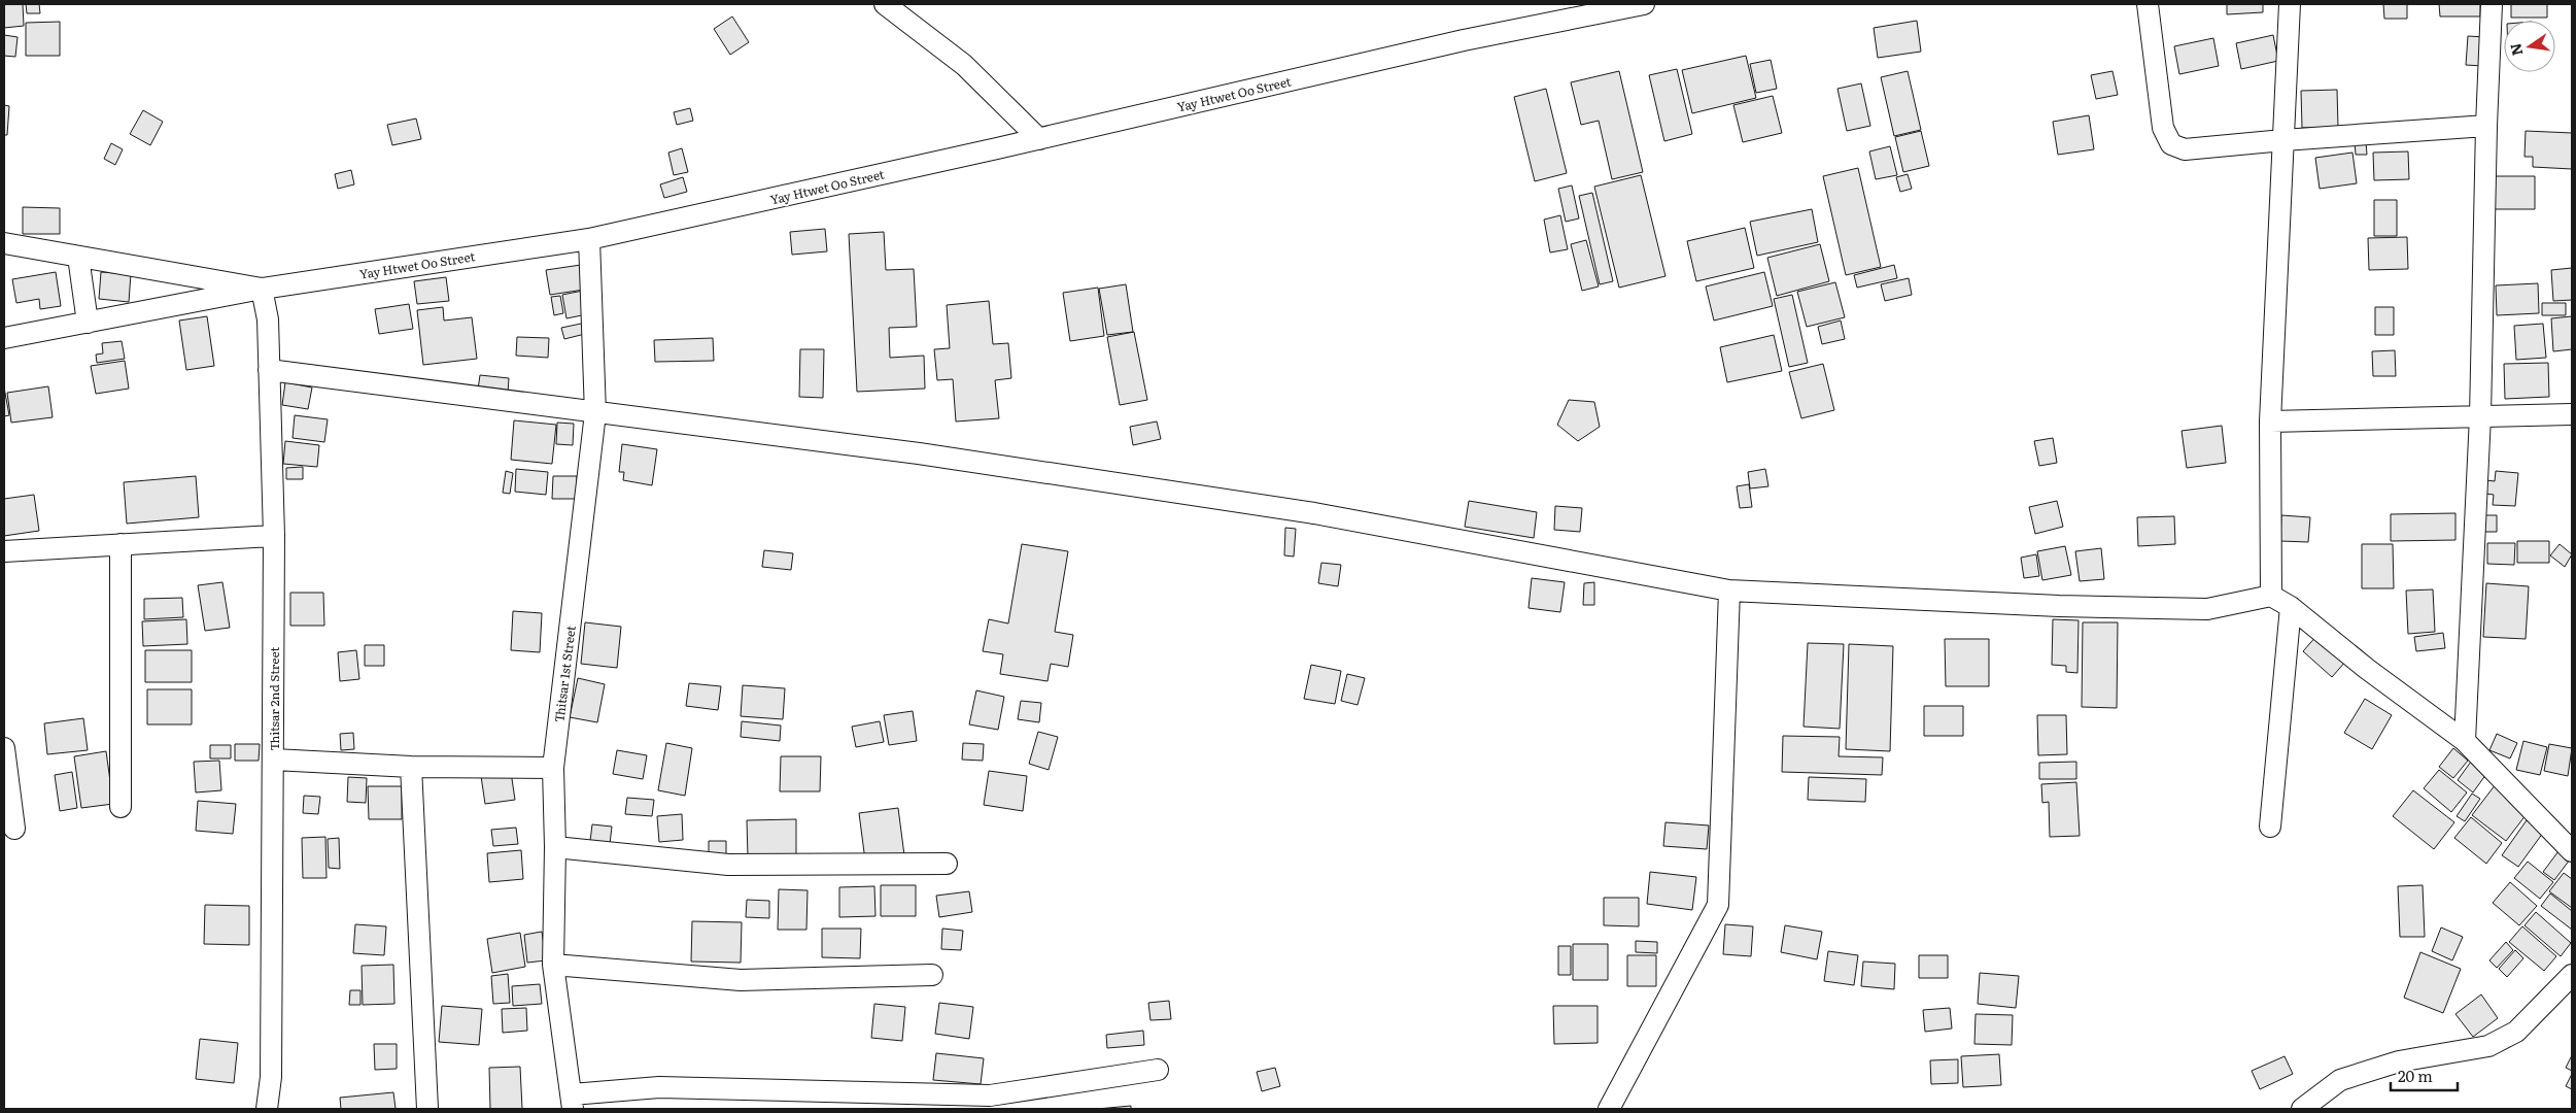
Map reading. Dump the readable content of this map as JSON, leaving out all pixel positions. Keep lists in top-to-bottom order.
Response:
{
  "streets": {
    "street": ["Yay Htwet Oo Street", "Thitsar 1st Street", "Thitsar 2nd Street"]
  },
  "crossings": [
    ["Yay Htwet Oo Street", "Thitsar 1st Street"],
    ["Yay Htwet Oo Street", "Thitsar 2nd Street"]
  ],
  "scale_bar": "20 m",
  "north": "left"
}
